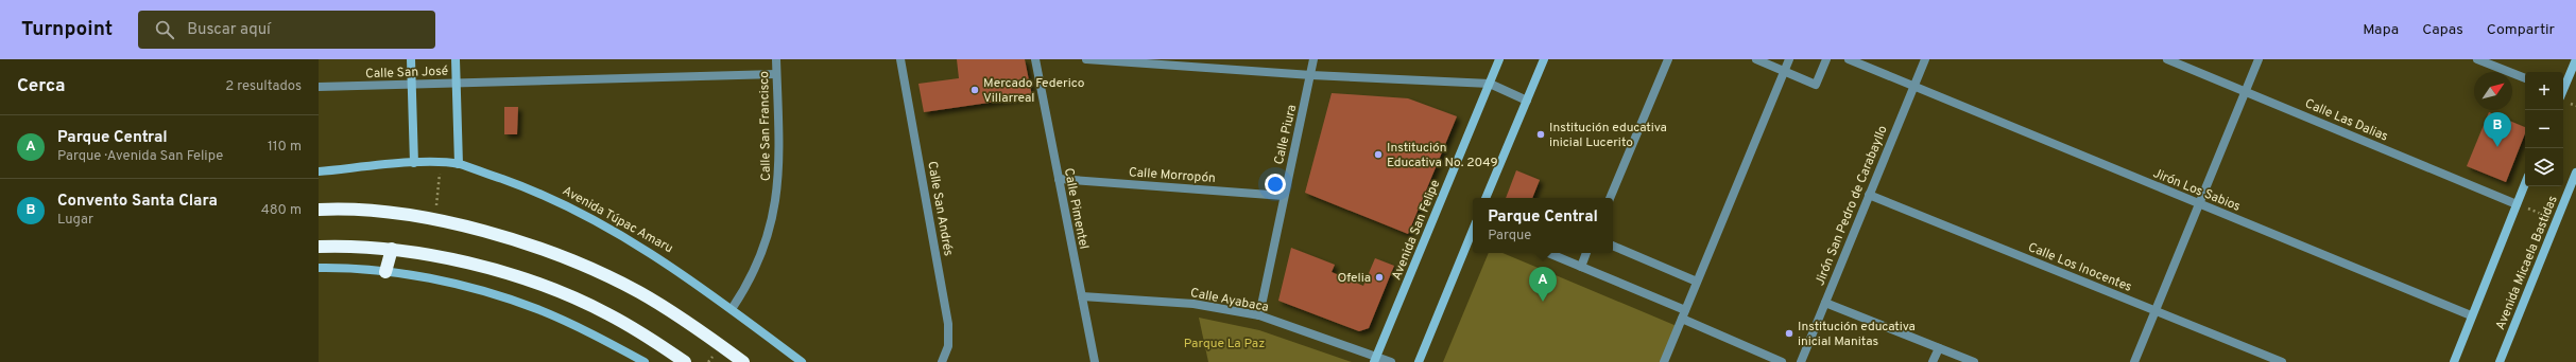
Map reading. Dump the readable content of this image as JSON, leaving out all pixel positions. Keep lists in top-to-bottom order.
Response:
{
  "streets": {
    "street": [
      "Calle San José",
      "Calle Las Dalias",
      "Calle San Francisco",
      "Calle Piura",
      "Calle Morropón",
      "Jirón Los Sabios",
      "Jirón San Pedro de Carabayllo",
      "Calle San Andrés",
      "Calle Pimentel",
      "Avenida Túpac Amaru",
      "Avenida San Felipe",
      "Avenida Micaela Bastidas",
      "Calle Los Inocentes",
      "Calle Ayabaca"
    ]
  },
  "crossings": [
    ["Calle San José", "Calle San Francisco"],
    ["Calle San Francisco", "Avenida Túpac Amaru"],
    ["Calle Piura", "Calle Morropón"],
    ["Calle Piura", "Calle Ayabaca"],
    ["Calle Morropón", "Calle Pimentel"],
    ["Jirón Los Sabios", "Jirón San Pedro de Carabayllo"],
    ["Jirón San Pedro de Carabayllo", "Calle Los Inocentes"],
    ["Calle Pimentel", "Calle Ayabaca"],
    ["Avenida San Felipe", "Calle Ayabaca"]
  ],
  "parks": ["Parque La Paz"],
  "places": [
    "Mercado Federico Villarreal",
    "Institución educativa inicial Lucerito",
    "Institución Educativa No. 2049",
    "Ofelia",
    "Institución educativa inicial Manitas"
  ],
  "north": "top right",
  "page": {
    "header": "Turnpoint",
    "search": "Buscar aquí",
    "nav": ["Mapa", "Capas", "Compartir"],
    "heading": ["Cerca", "2 resultados"],
    "map_buttons": ["+", "−"],
    "pins": ["B", "A"],
    "list": [
      {
        "mark": "A",
        "name": "Parque Central",
        "note": "Parque · Avenida San Felipe",
        "value": "110 m"
      },
      {
        "mark": "B",
        "name": "Convento Santa Clara",
        "note": "Lugar",
        "value": "480 m"
      }
    ],
    "popup": ["Parque Central", "Parque"]
  }
}
